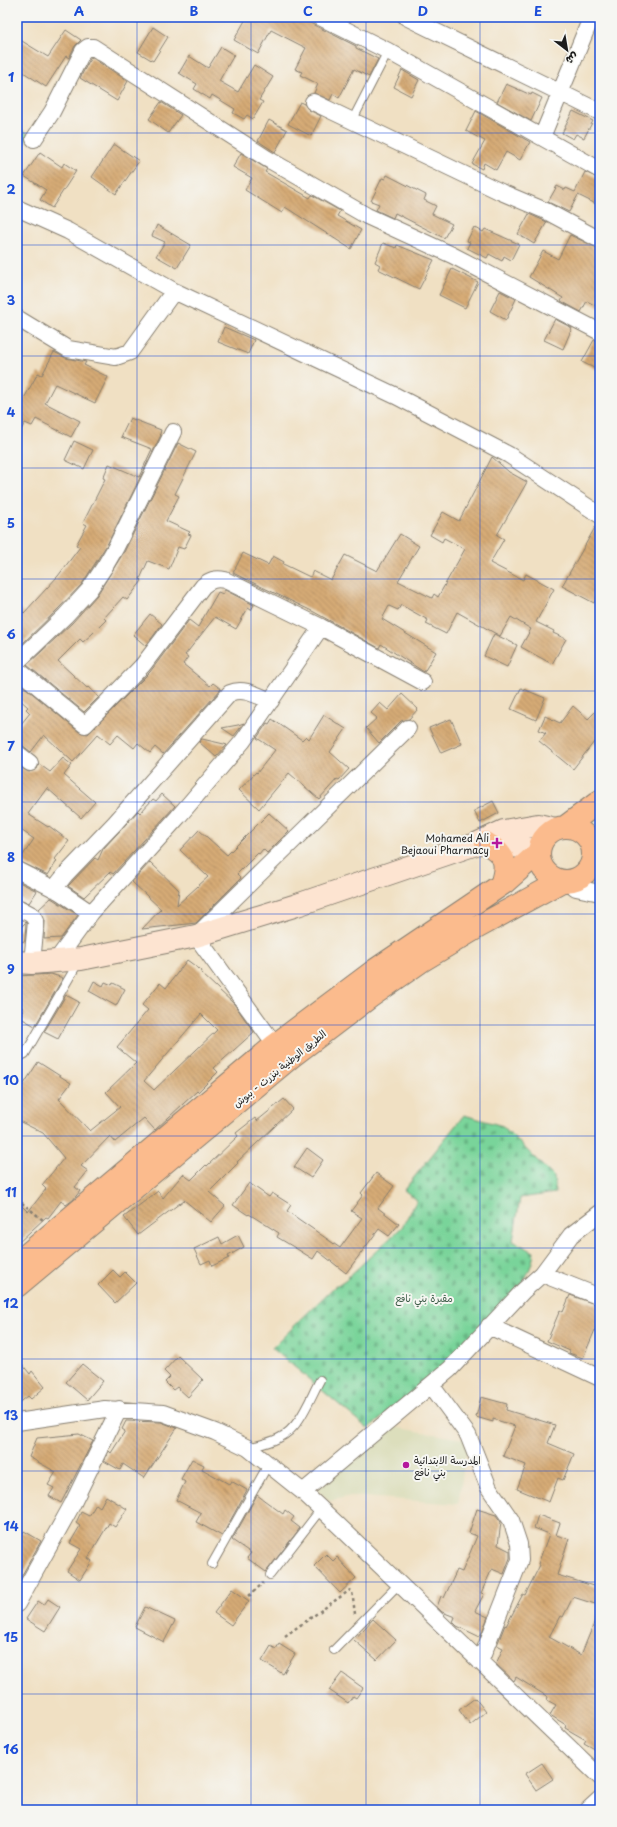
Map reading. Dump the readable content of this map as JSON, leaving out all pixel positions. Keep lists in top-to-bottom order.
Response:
{
  "streets": {
    "main road": ["الطريق الوطنية بنزرت - ببوش"]
  },
  "parks": ["مقبرة بني نافع"],
  "places": {
    "health": ["Mohamed Ali Bejaoui Pharmacy"],
    "other": ["المدرسة الابتدائية بني نافع"]
  },
  "north": "bottom right",
  "grid": {
    "columns": [
      "A",
      "B",
      "C",
      "D",
      "E"
    ],
    "rows": [
      "1",
      "2",
      "3",
      "4",
      "5",
      "6",
      "7",
      "8",
      "9",
      "10",
      "11",
      "12",
      "13",
      "14",
      "15",
      "16"
    ]
  }
}
